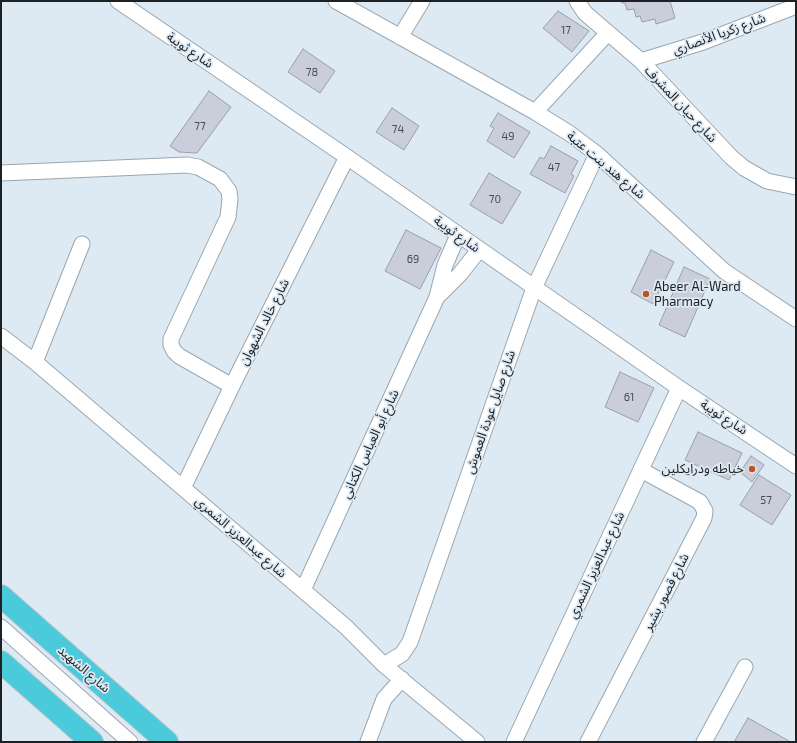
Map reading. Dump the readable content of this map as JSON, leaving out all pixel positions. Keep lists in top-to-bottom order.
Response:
{
  "streets": {
    "highway": ["شارع الشهيد"],
    "street": [
      "شارع زكريا الأنصاري",
      "شارع ثويبة",
      "شارع حيان المشرف",
      "شارع هند بنت عتبة",
      "شارع خالد الشهوان",
      "شارع صايل عودة العموش",
      "شارع أبو العباس الكتاني",
      "شارع عبدالعزيز الشمري",
      "شارع قصور بشير"
    ]
  },
  "crossings": [
    ["شارع زكريا الأنصاري", "شارع حيان المشرف"],
    ["شارع ثويبة", "شارع خالد الشهوان"],
    ["شارع ثويبة", "شارع صايل عودة العموش"],
    ["شارع ثويبة", "شارع أبو العباس الكتاني"],
    ["شارع ثويبة", "شارع عبدالعزيز الشمري"],
    ["شارع هند بنت عتبة", "شارع صايل عودة العموش"],
    ["شارع خالد الشهوان", "شارع عبدالعزيز الشمري"],
    ["شارع صايل عودة العموش", "شارع عبدالعزيز الشمري"],
    ["شارع أبو العباس الكتاني", "شارع عبدالعزيز الشمري"],
    ["شارع عبدالعزيز الشمري", "شارع قصور بشير"]
  ],
  "places": ["Abeer Al-Ward Pharmacy", "خياطه ودرايكلين"],
  "house_numbers": [
    "17",
    "78",
    "77",
    "74",
    "49",
    "47",
    "70",
    "69",
    "61",
    "57"
  ]
}
